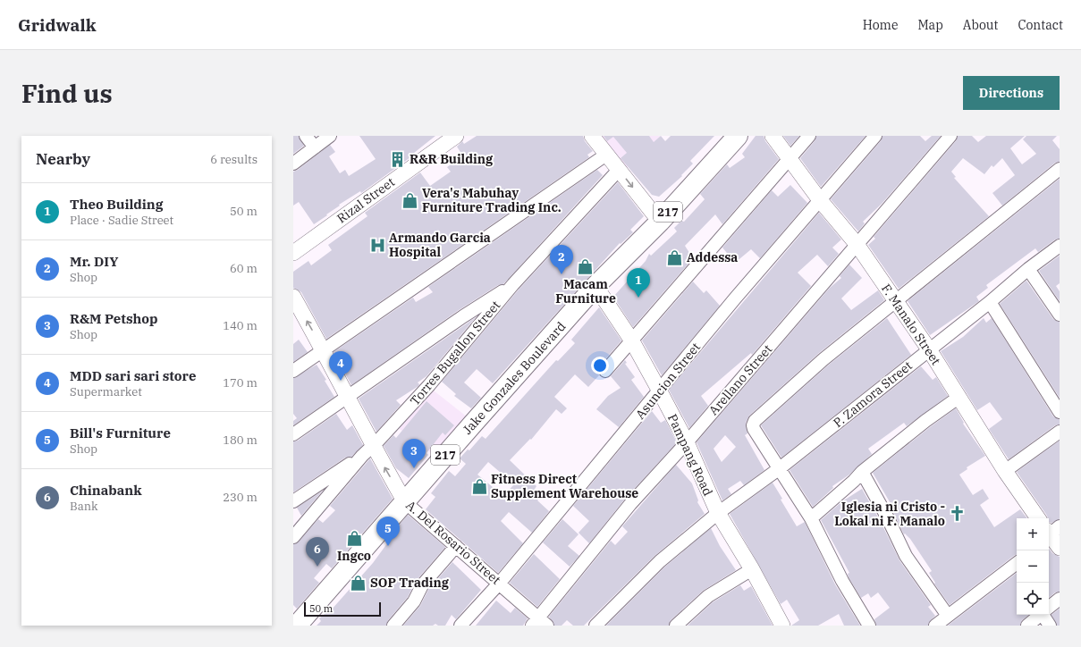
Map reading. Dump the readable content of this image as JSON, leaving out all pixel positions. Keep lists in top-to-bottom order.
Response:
{
  "streets": {
    "main road": ["217", "Jake Gonzales Boulevard"],
    "street": [
      "Rizal Street",
      "F. Manalo Street",
      "Torres Bugallon Street",
      "Arellano Street",
      "Asuncion Street",
      "P. Zamora Street",
      "Pampang Road",
      "A. Del Rosario Street"
    ]
  },
  "crossings": [
    ["F. Manalo Street", "Arellano Street"],
    ["F. Manalo Street", "Asuncion Street"],
    ["F. Manalo Street", "P. Zamora Street"],
    ["Torres Bugallon Street", "A. Del Rosario Street"],
    ["Jake Gonzales Boulevard", "Pampang Road"],
    ["Jake Gonzales Boulevard", "A. Del Rosario Street"],
    ["Arellano Street", "Pampang Road"],
    ["Arellano Street", "A. Del Rosario Street"],
    ["Asuncion Street", "Pampang Road"],
    ["Asuncion Street", "A. Del Rosario Street"],
    ["P. Zamora Street", "Pampang Road"]
  ],
  "places": {
    "building": ["R&R Building"],
    "shop": [
      "Vera's Mabuhay Furniture Trading Inc.",
      "Addessa",
      "Macam Furniture",
      "Fitness Direct Supplement Warehouse",
      "Ingco",
      "SOP Trading"
    ],
    "hospital": ["Armando Garcia Hospital"],
    "church": ["Iglesia ni Cristo - Lokal ni F. Manalo"]
  },
  "scale_bar": "50 m",
  "page": {
    "header": "Gridwalk",
    "nav": [
      "Home",
      "Map",
      "About",
      "Contact"
    ],
    "buttons": "Directions",
    "title": "Find us",
    "heading": ["Nearby", "6 results"],
    "list": [
      {
        "mark": "1",
        "name": "Theo Building",
        "note": "Place · Sadie Street",
        "value": "50 m"
      },
      {
        "mark": "2",
        "name": "Mr. DIY",
        "note": "Shop",
        "value": "60 m"
      },
      {
        "mark": "3",
        "name": "R&M Petshop",
        "note": "Shop",
        "value": "140 m"
      },
      {
        "mark": "4",
        "name": "MDD sari sari store",
        "note": "Supermarket",
        "value": "170 m"
      },
      {
        "mark": "5",
        "name": "Bill's Furniture",
        "note": "Shop",
        "value": "180 m"
      },
      {
        "mark": "6",
        "name": "Chinabank",
        "note": "Bank",
        "value": "230 m"
      }
    ],
    "pins": [
      "2",
      "1",
      "4",
      "3",
      "5",
      "6"
    ],
    "map_buttons": ["+", "−"],
    "scale": "50 m"
  }
}
